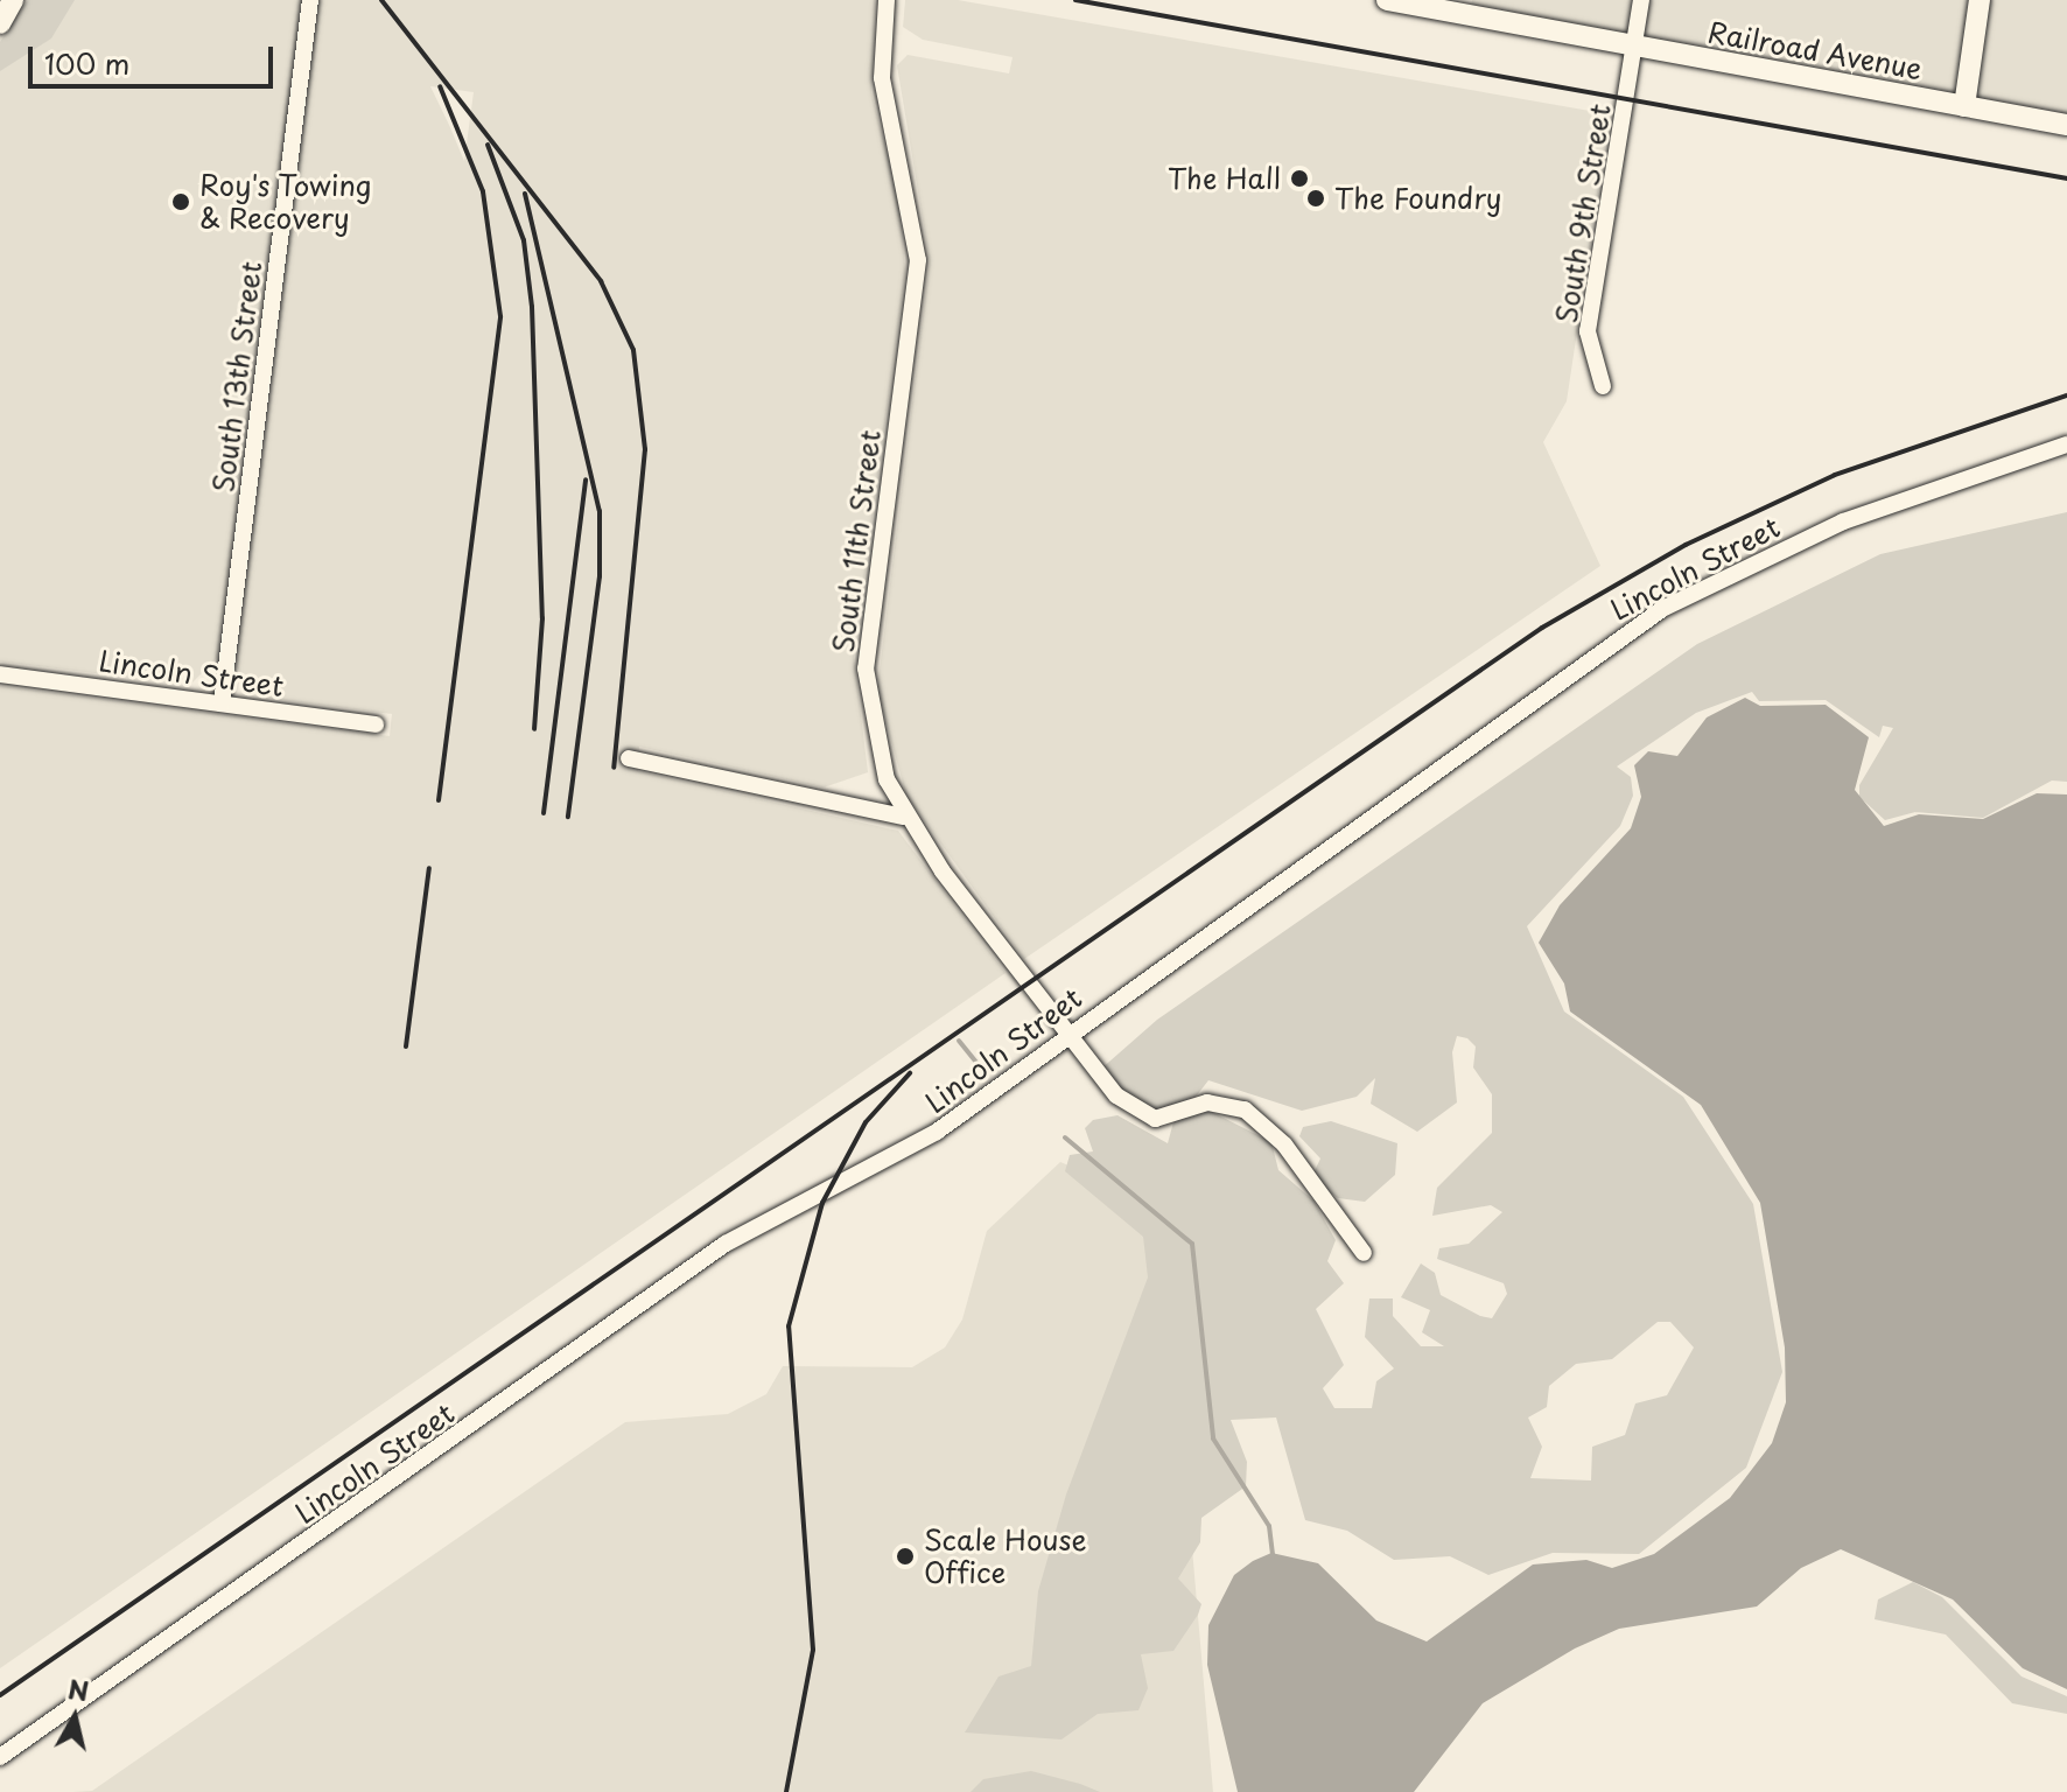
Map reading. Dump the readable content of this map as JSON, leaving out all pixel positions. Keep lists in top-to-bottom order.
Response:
{
  "streets": {
    "main road": ["Railroad Avenue"],
    "street": [
      "South 9th Street",
      "South 13th Street",
      "South 11th Street",
      "Lincoln Street"
    ]
  },
  "crossings": [
    ["Railroad Avenue", "South 9th Street"],
    ["South 13th Street", "Lincoln Street"],
    ["South 11th Street", "Lincoln Street"]
  ],
  "places": [
    "The Hall",
    "The Foundry",
    "Roy's Towing & Recovery",
    "Scale House Office"
  ],
  "scale_bar": "100 m",
  "north": "top"
}
